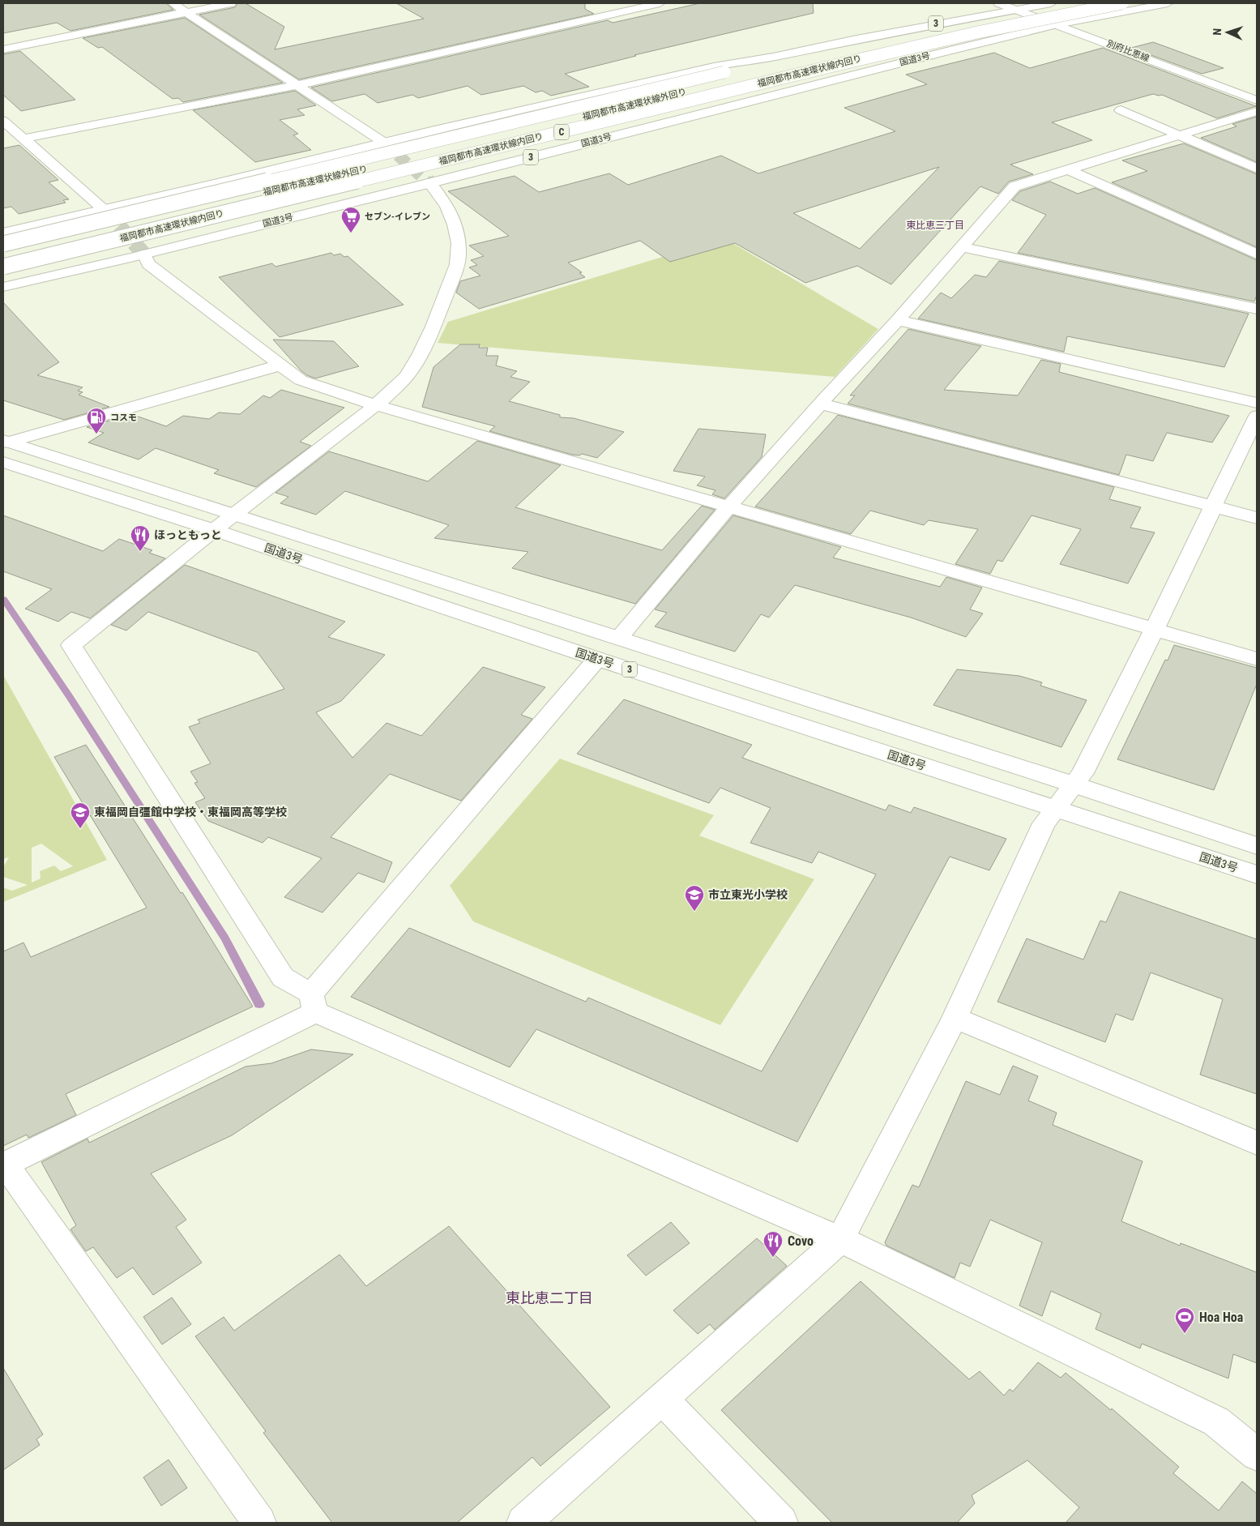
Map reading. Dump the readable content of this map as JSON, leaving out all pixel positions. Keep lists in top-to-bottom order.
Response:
{
  "streets": {
    "main road": [
      "3",
      "別府比恵線",
      "国道3号",
      "福岡都市高速環状線内回り",
      "福岡都市高速環状線外回り",
      "C"
    ]
  },
  "crossings": [
    ["3", "別府比恵線"],
    ["別府比恵線", "国道3号"]
  ],
  "districts": ["東比恵三丁目", "東比恵二丁目"],
  "places": {
    "supermarket": ["セブン-イレブン"],
    "fuel station": ["コスモ"],
    "restaurant": ["ほっともっと", "Covo"],
    "school or university": ["東福岡自彊館中学校・東福岡高等学校", "市立東光小学校"],
    "sports": ["Hoa Hoa"]
  },
  "north": "left"
}
